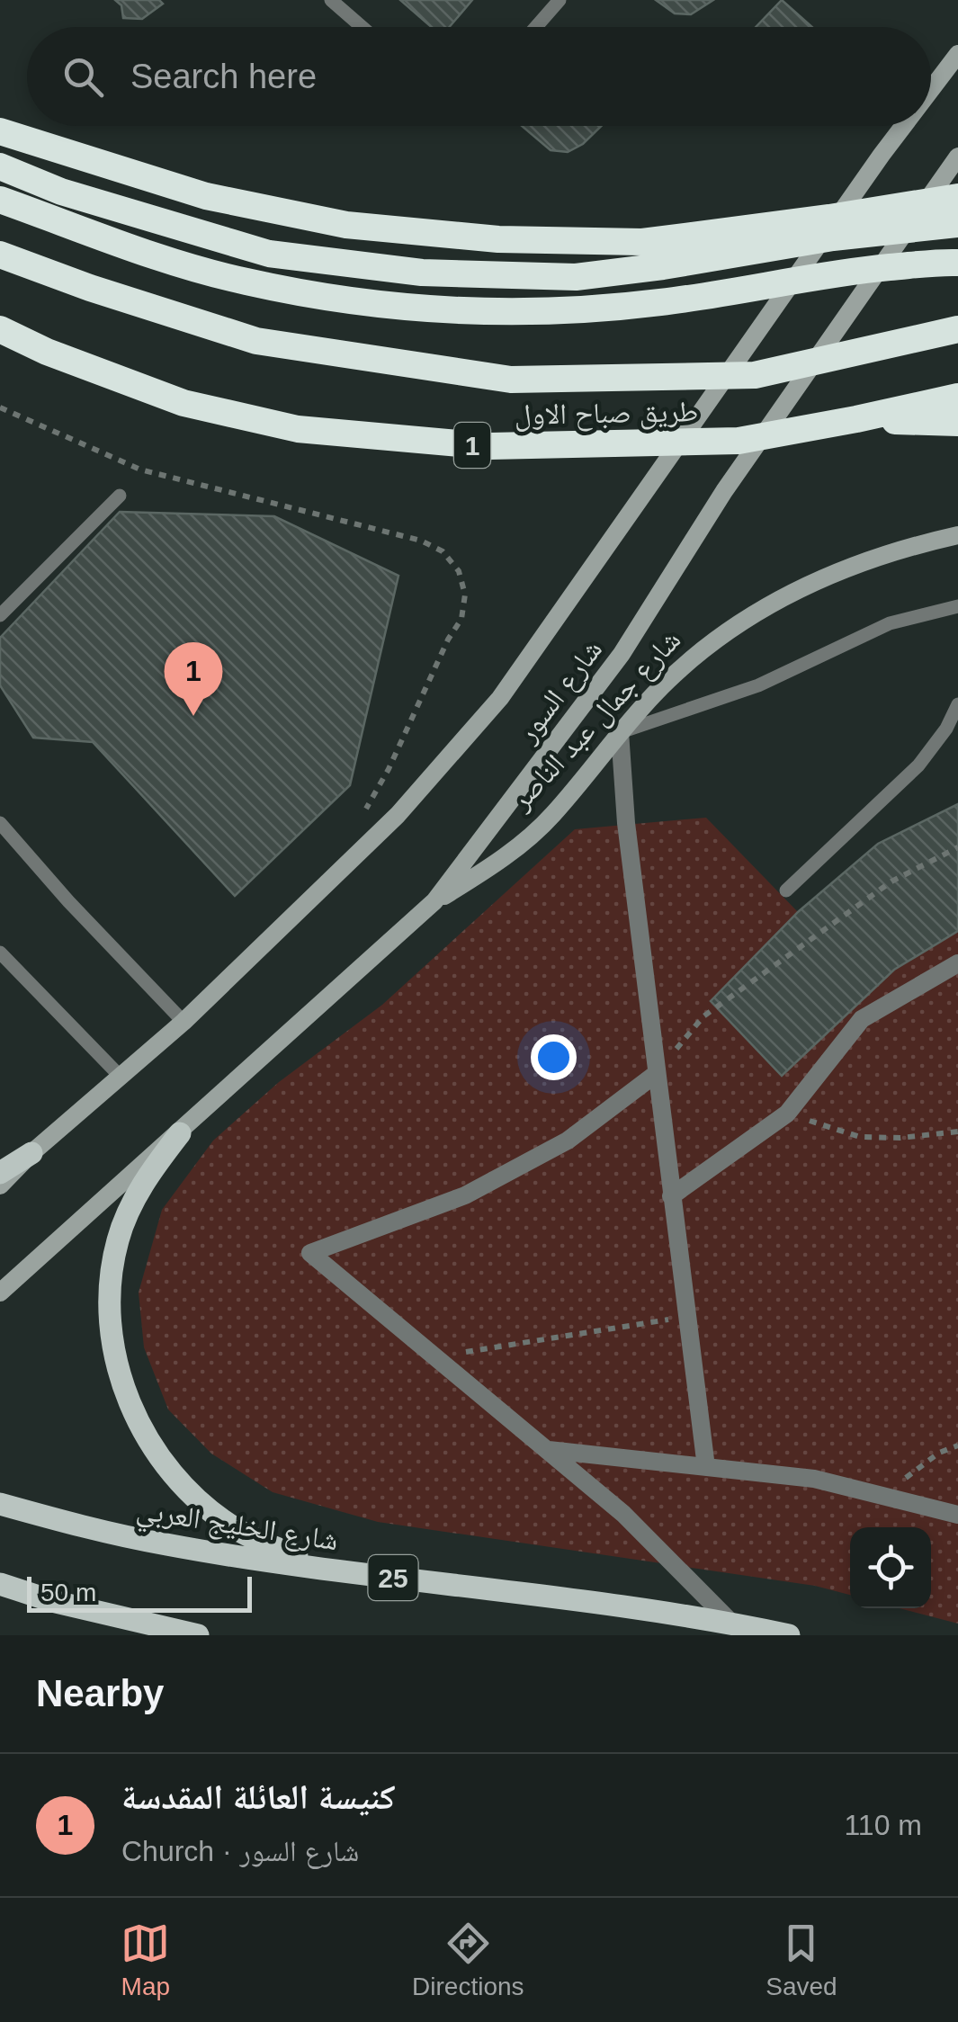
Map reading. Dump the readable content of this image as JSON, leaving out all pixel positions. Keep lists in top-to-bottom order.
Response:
{
  "streets": {
    "highway": ["طريق صباح الاول", "1"],
    "main road": [
      "شارع السور",
      "شارع جمال عبد الناصر",
      "شارع الخليج العربي",
      "25"
    ]
  },
  "crossings": [
    ["شارع السور", "شارع جمال عبد الناصر"]
  ],
  "scale_bar": "50 m",
  "page": {
    "search": "Search here",
    "pins": "1",
    "scale": "50 m",
    "heading": "Nearby",
    "list": [
      {
        "mark": "1",
        "name": "كنيسة العائلة المقدسة",
        "note": "Church · شارع السور",
        "value": "110 m"
      }
    ],
    "nav": ["Map", "Directions", "Saved"]
  }
}
